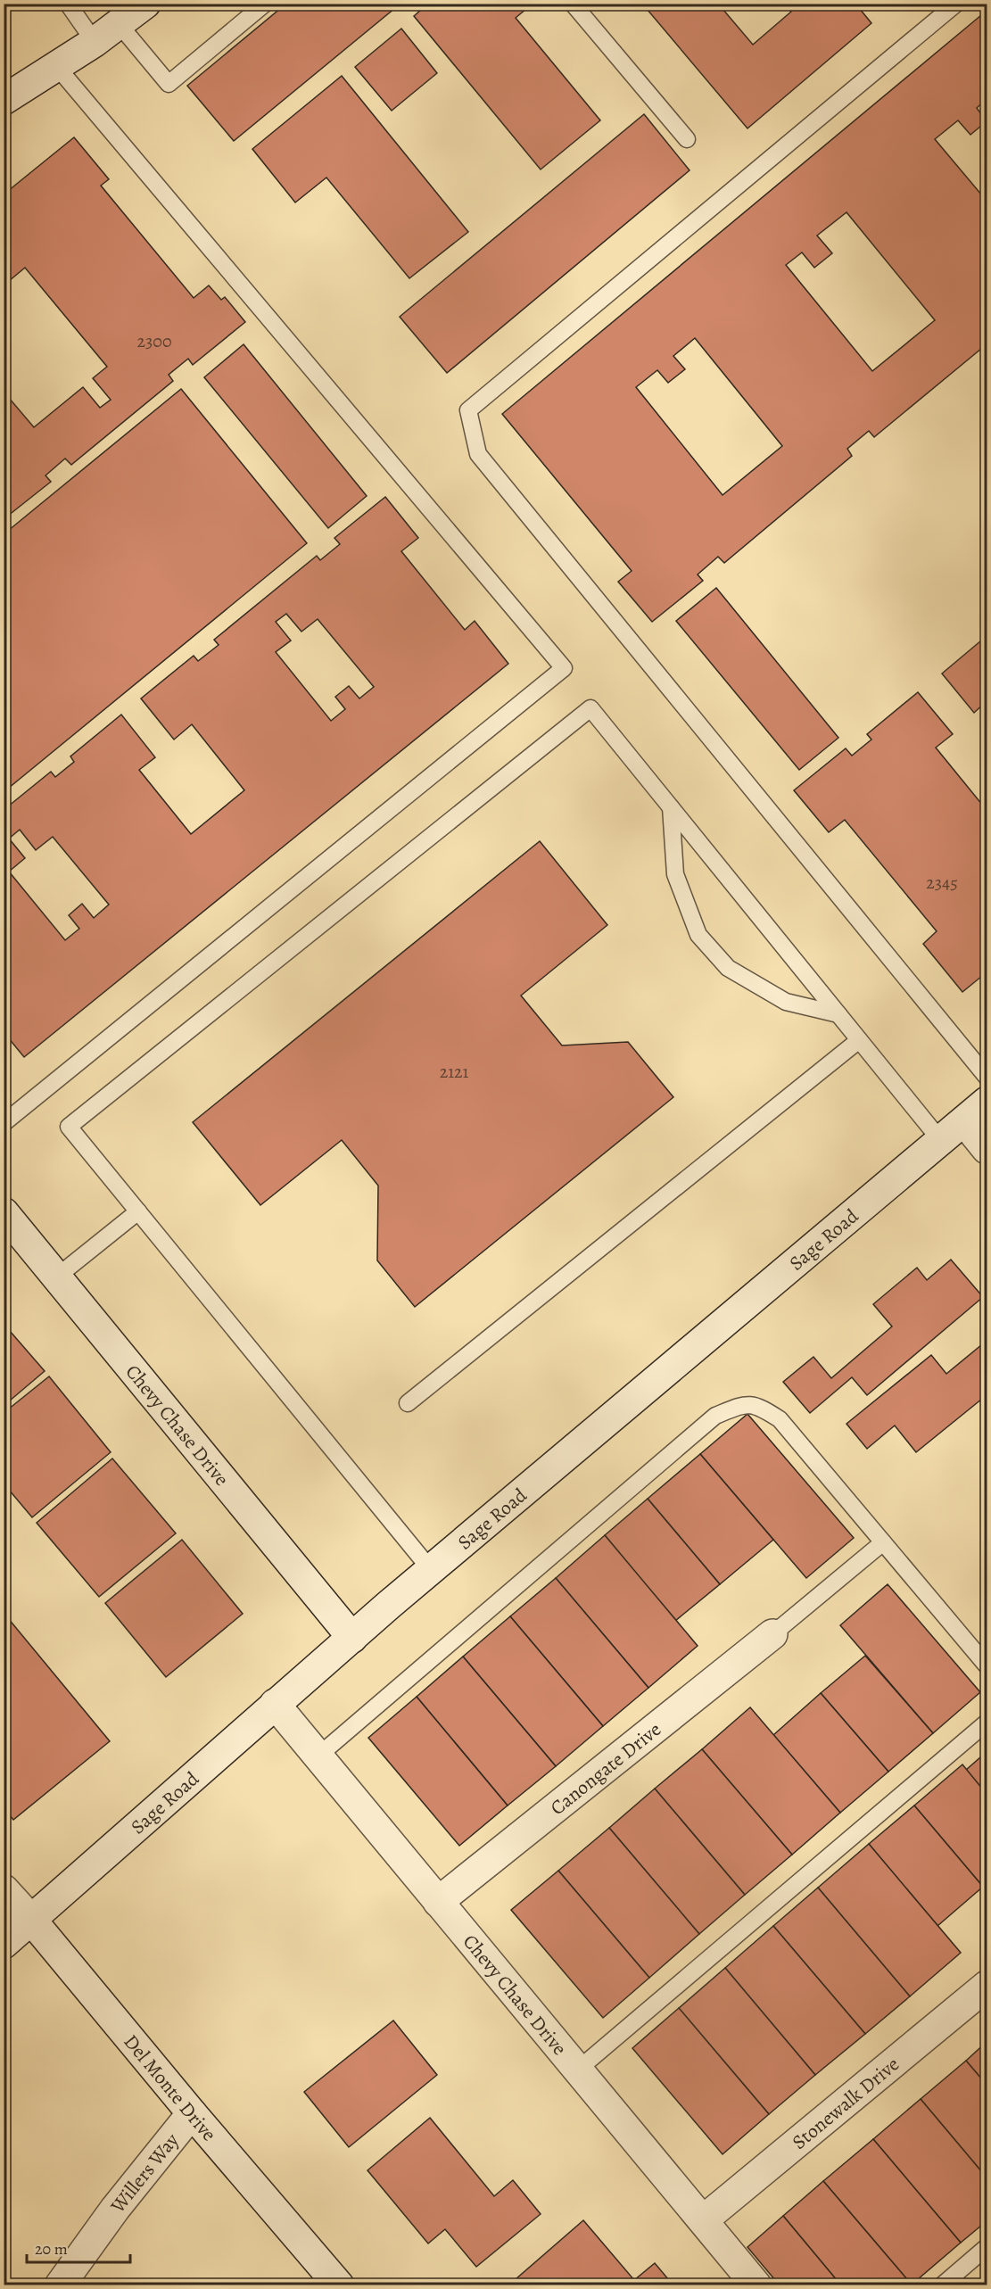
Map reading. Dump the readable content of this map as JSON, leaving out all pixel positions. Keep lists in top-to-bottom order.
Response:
{
  "streets": {
    "street": [
      "Sage Road",
      "Chevy Chase Drive",
      "Canongate Drive",
      "Del Monte Drive",
      "Stonewalk Drive",
      "Willers Way"
    ]
  },
  "crossings": [
    ["Sage Road", "Chevy Chase Drive"],
    ["Sage Road", "Del Monte Drive"],
    ["Chevy Chase Drive", "Canongate Drive"],
    ["Chevy Chase Drive", "Stonewalk Drive"],
    ["Del Monte Drive", "Willers Way"]
  ],
  "house_numbers": ["2300", "2345", "2121"],
  "scale_bar": "20 m"
}
